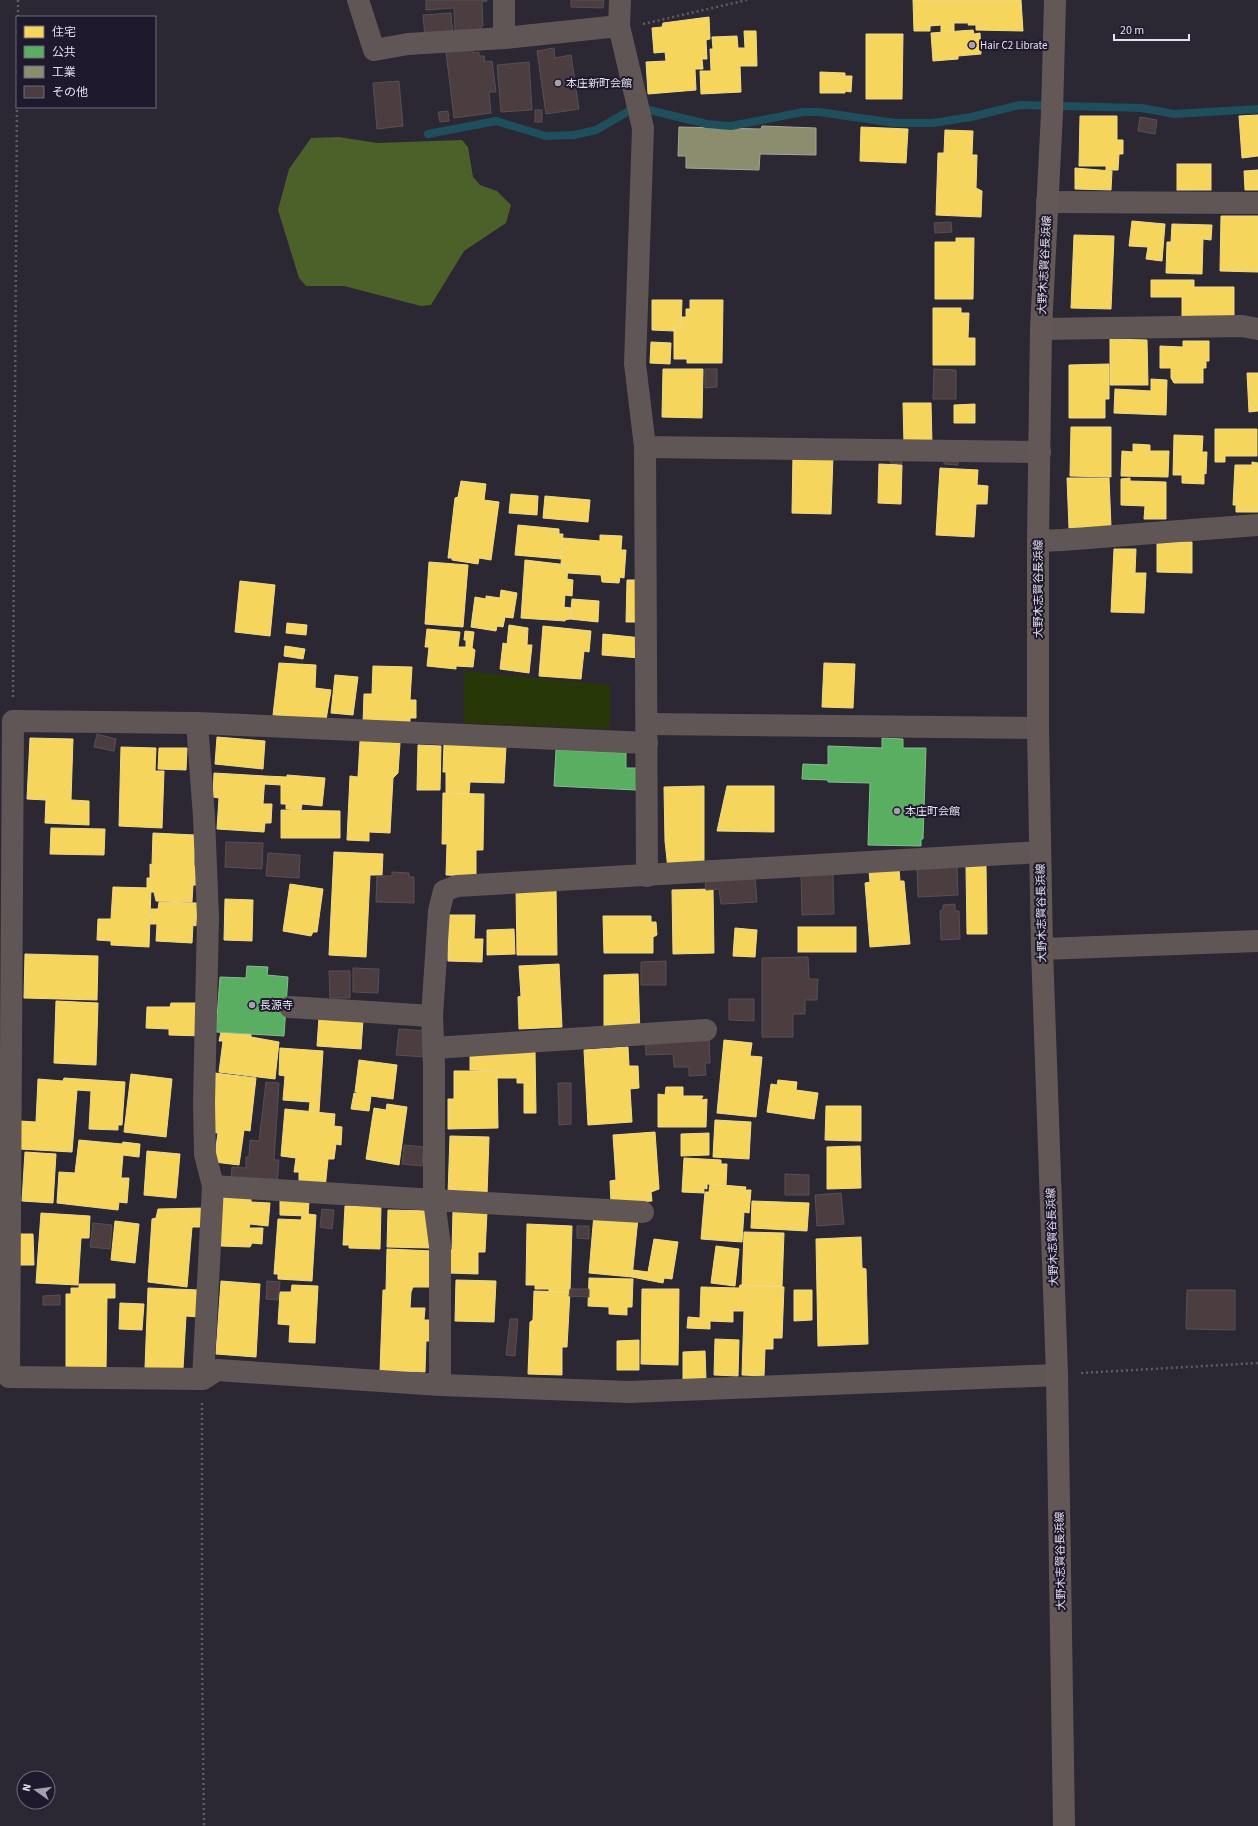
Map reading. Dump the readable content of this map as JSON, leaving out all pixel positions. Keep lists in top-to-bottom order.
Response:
{
  "streets": {
    "main road": ["大野木志賀谷長浜線"]
  },
  "places": [
    "Hair C2 Librate",
    "本庄新町会館",
    "本庄町会館",
    "長源寺"
  ],
  "legend": [
    "住宅",
    "公共",
    "工業",
    "その他"
  ],
  "scale_bar": "20 m",
  "north": "left"
}
